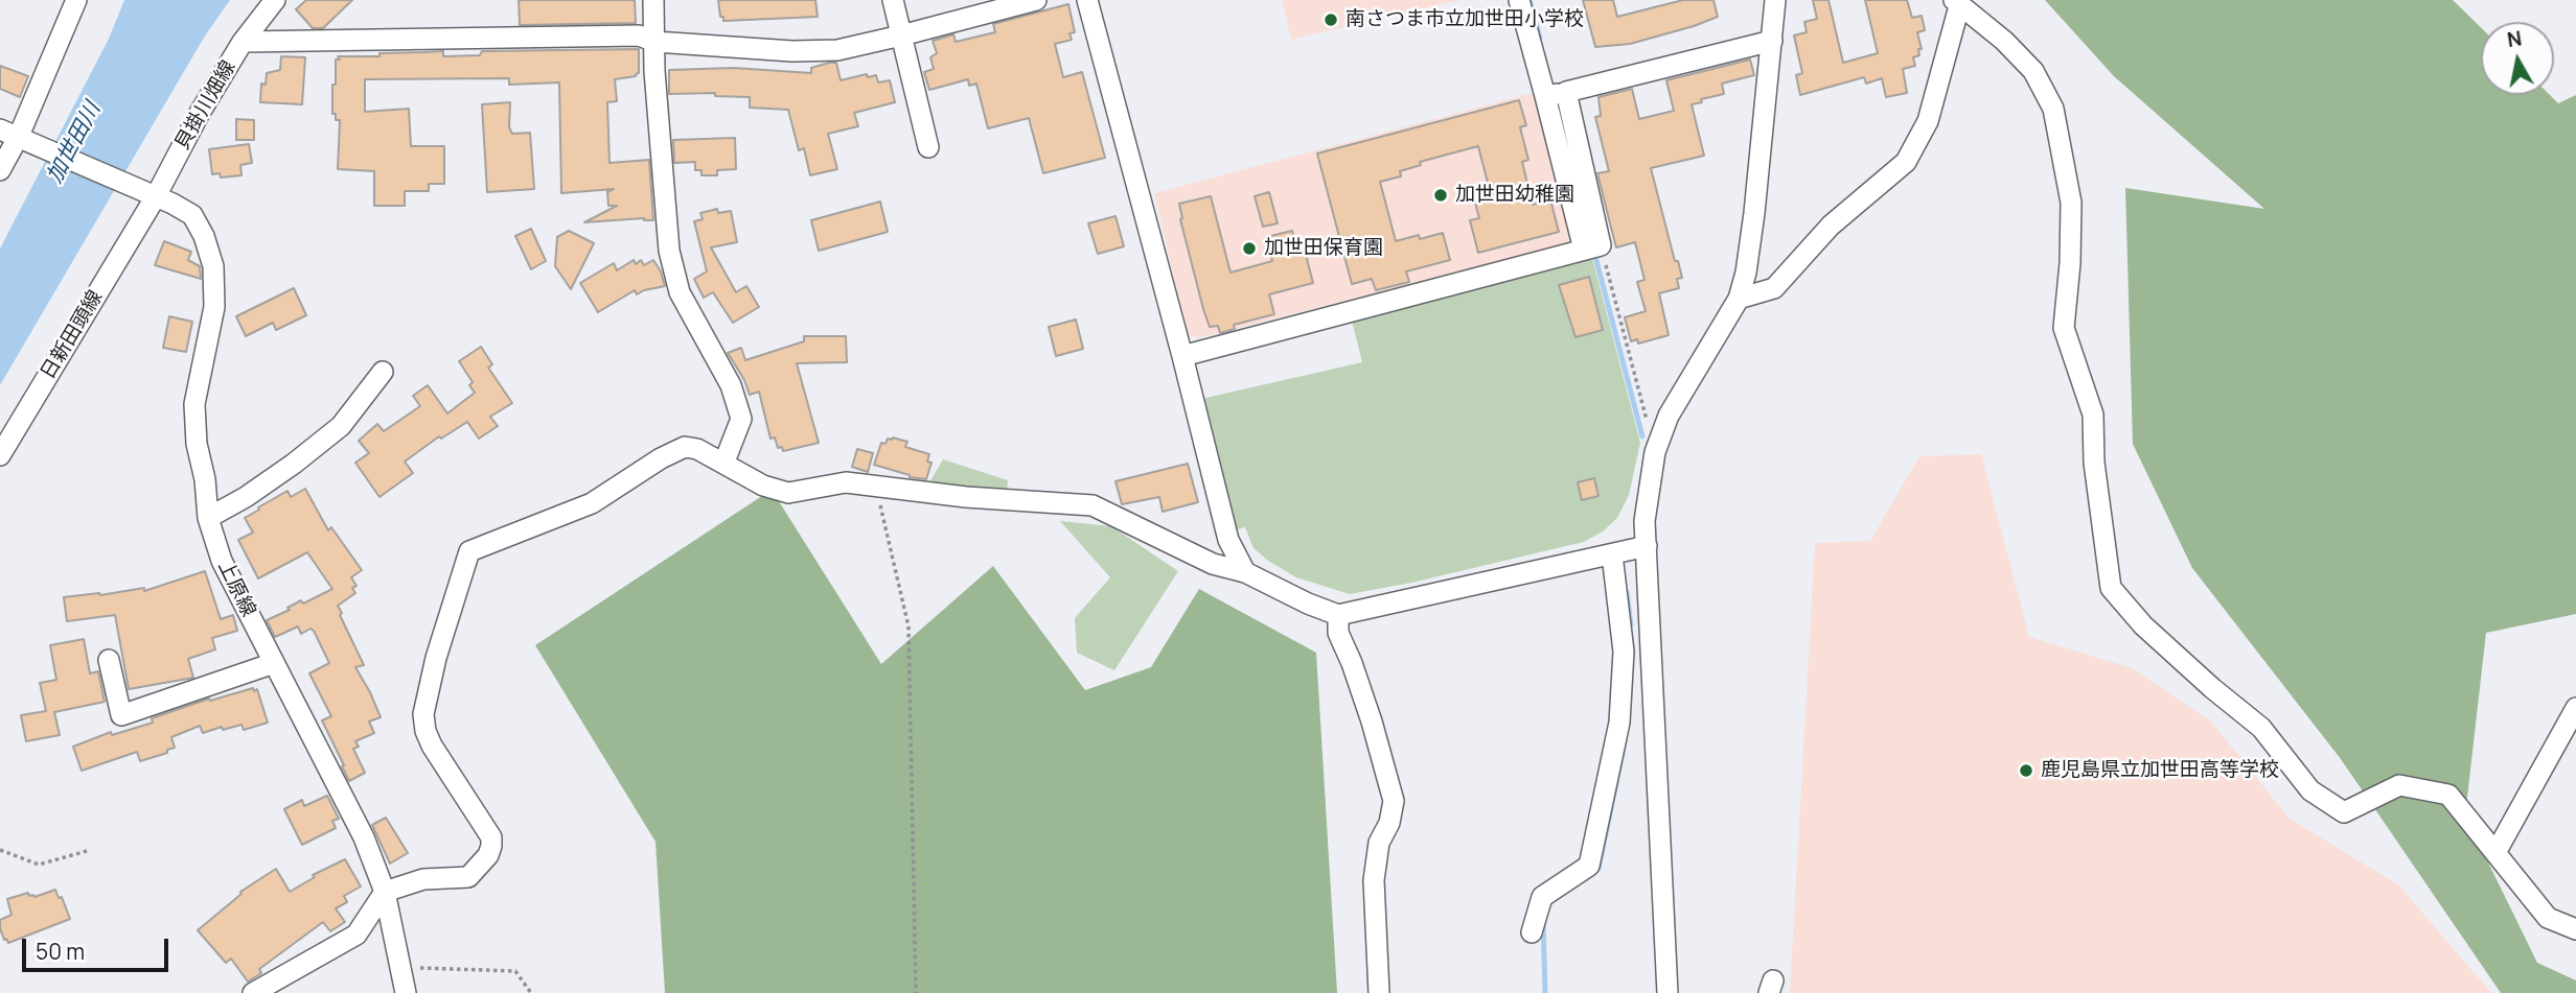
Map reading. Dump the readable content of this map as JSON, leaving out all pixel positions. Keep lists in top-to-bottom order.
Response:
{
  "streets": {
    "street": ["貝掛川畑線", "日新田頭線", "上原線"]
  },
  "crossings": [
    ["貝掛川畑線", "日新田頭線"],
    ["貝掛川畑線", "上原線"]
  ],
  "water": ["加世田川"],
  "places": [
    "南さつま市立加世田小学校",
    "加世田幼稚園",
    "加世田保育園",
    "鹿児島県立加世田高等学校"
  ],
  "scale_bar": "50 m",
  "north": "top"
}
